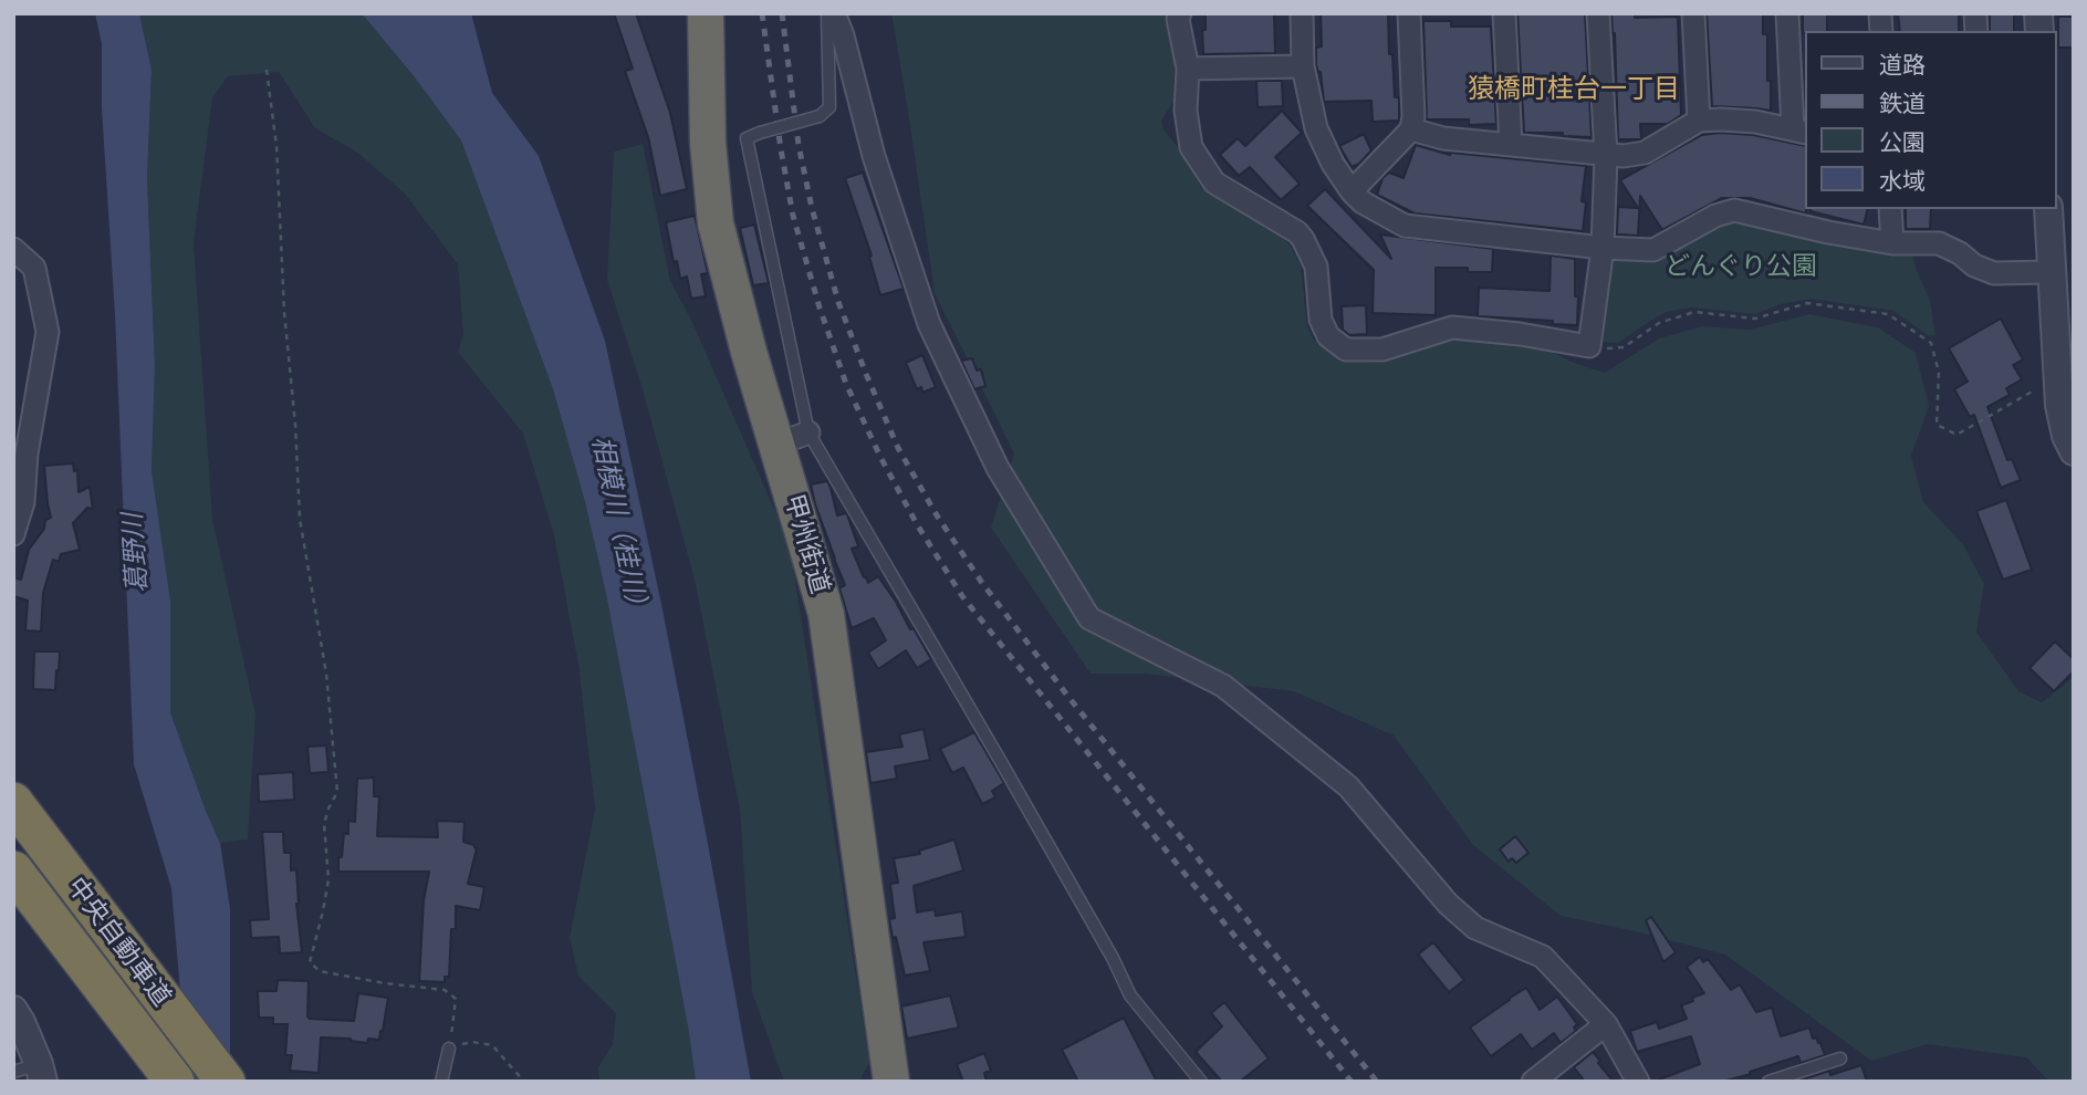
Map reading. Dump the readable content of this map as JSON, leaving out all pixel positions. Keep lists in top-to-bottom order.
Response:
{
  "streets": {
    "highway": ["甲州街道", "中央自動車道"]
  },
  "districts": ["猿橋町桂台一丁目"],
  "water": ["相模川（桂川）", "葛野川"],
  "parks": ["どんぐり公園"],
  "legend": [
    "道路",
    "鉄道",
    "公園",
    "水域"
  ]
}
